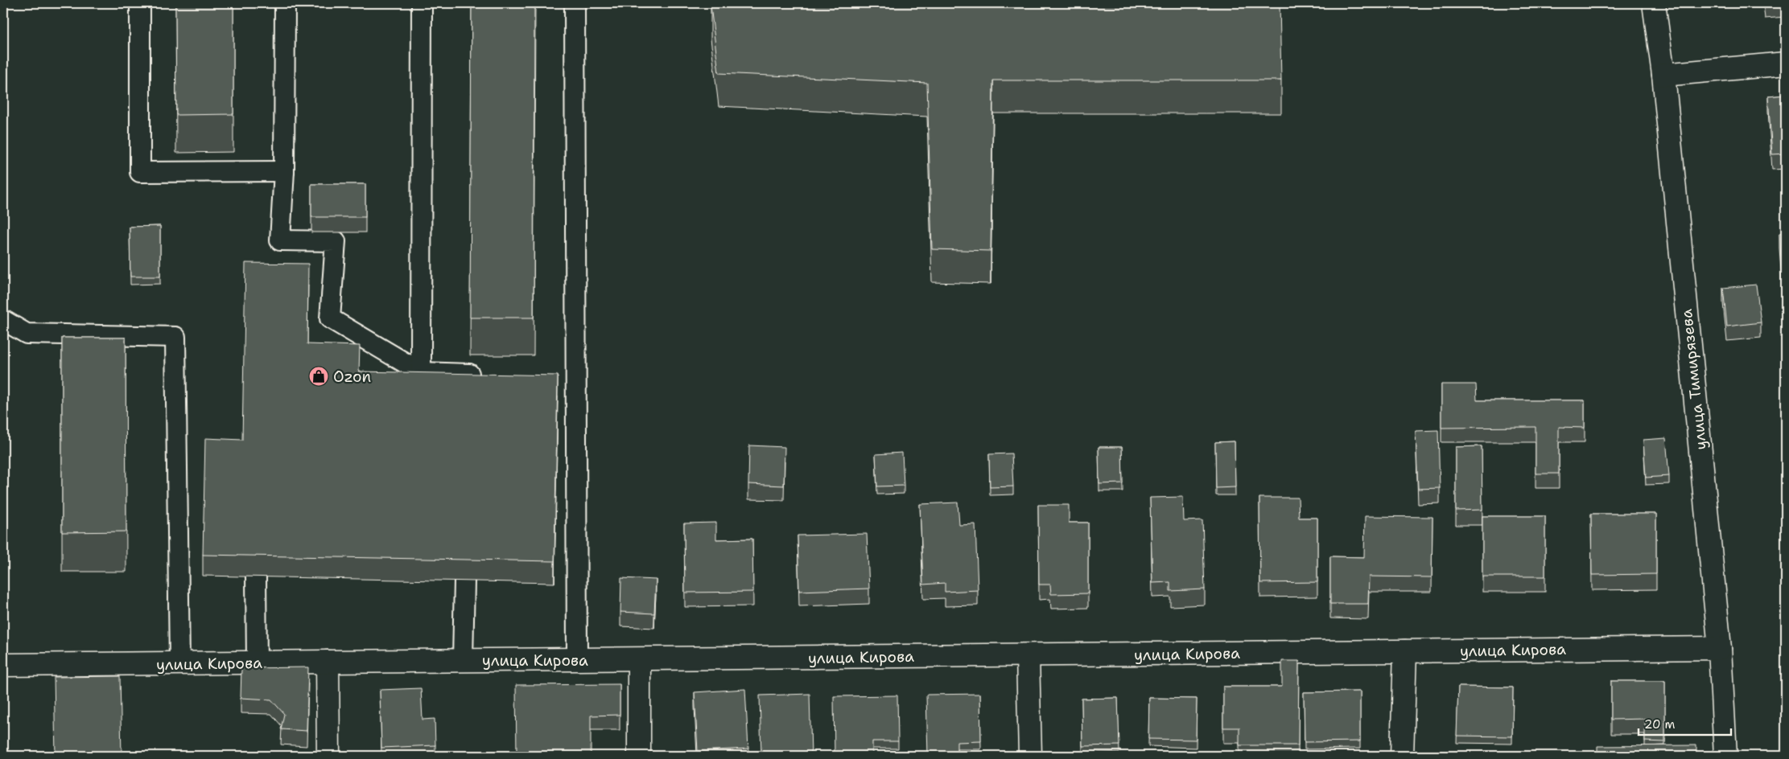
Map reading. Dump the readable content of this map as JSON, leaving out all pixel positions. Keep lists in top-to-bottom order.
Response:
{
  "streets": {
    "street": ["улица Тимирязева", "улица Кирова"]
  },
  "crossings": [
    ["улица Тимирязева", "улица Кирова"]
  ],
  "places": {
    "shop": ["Ozon"]
  },
  "scale_bar": "20 m"
}
